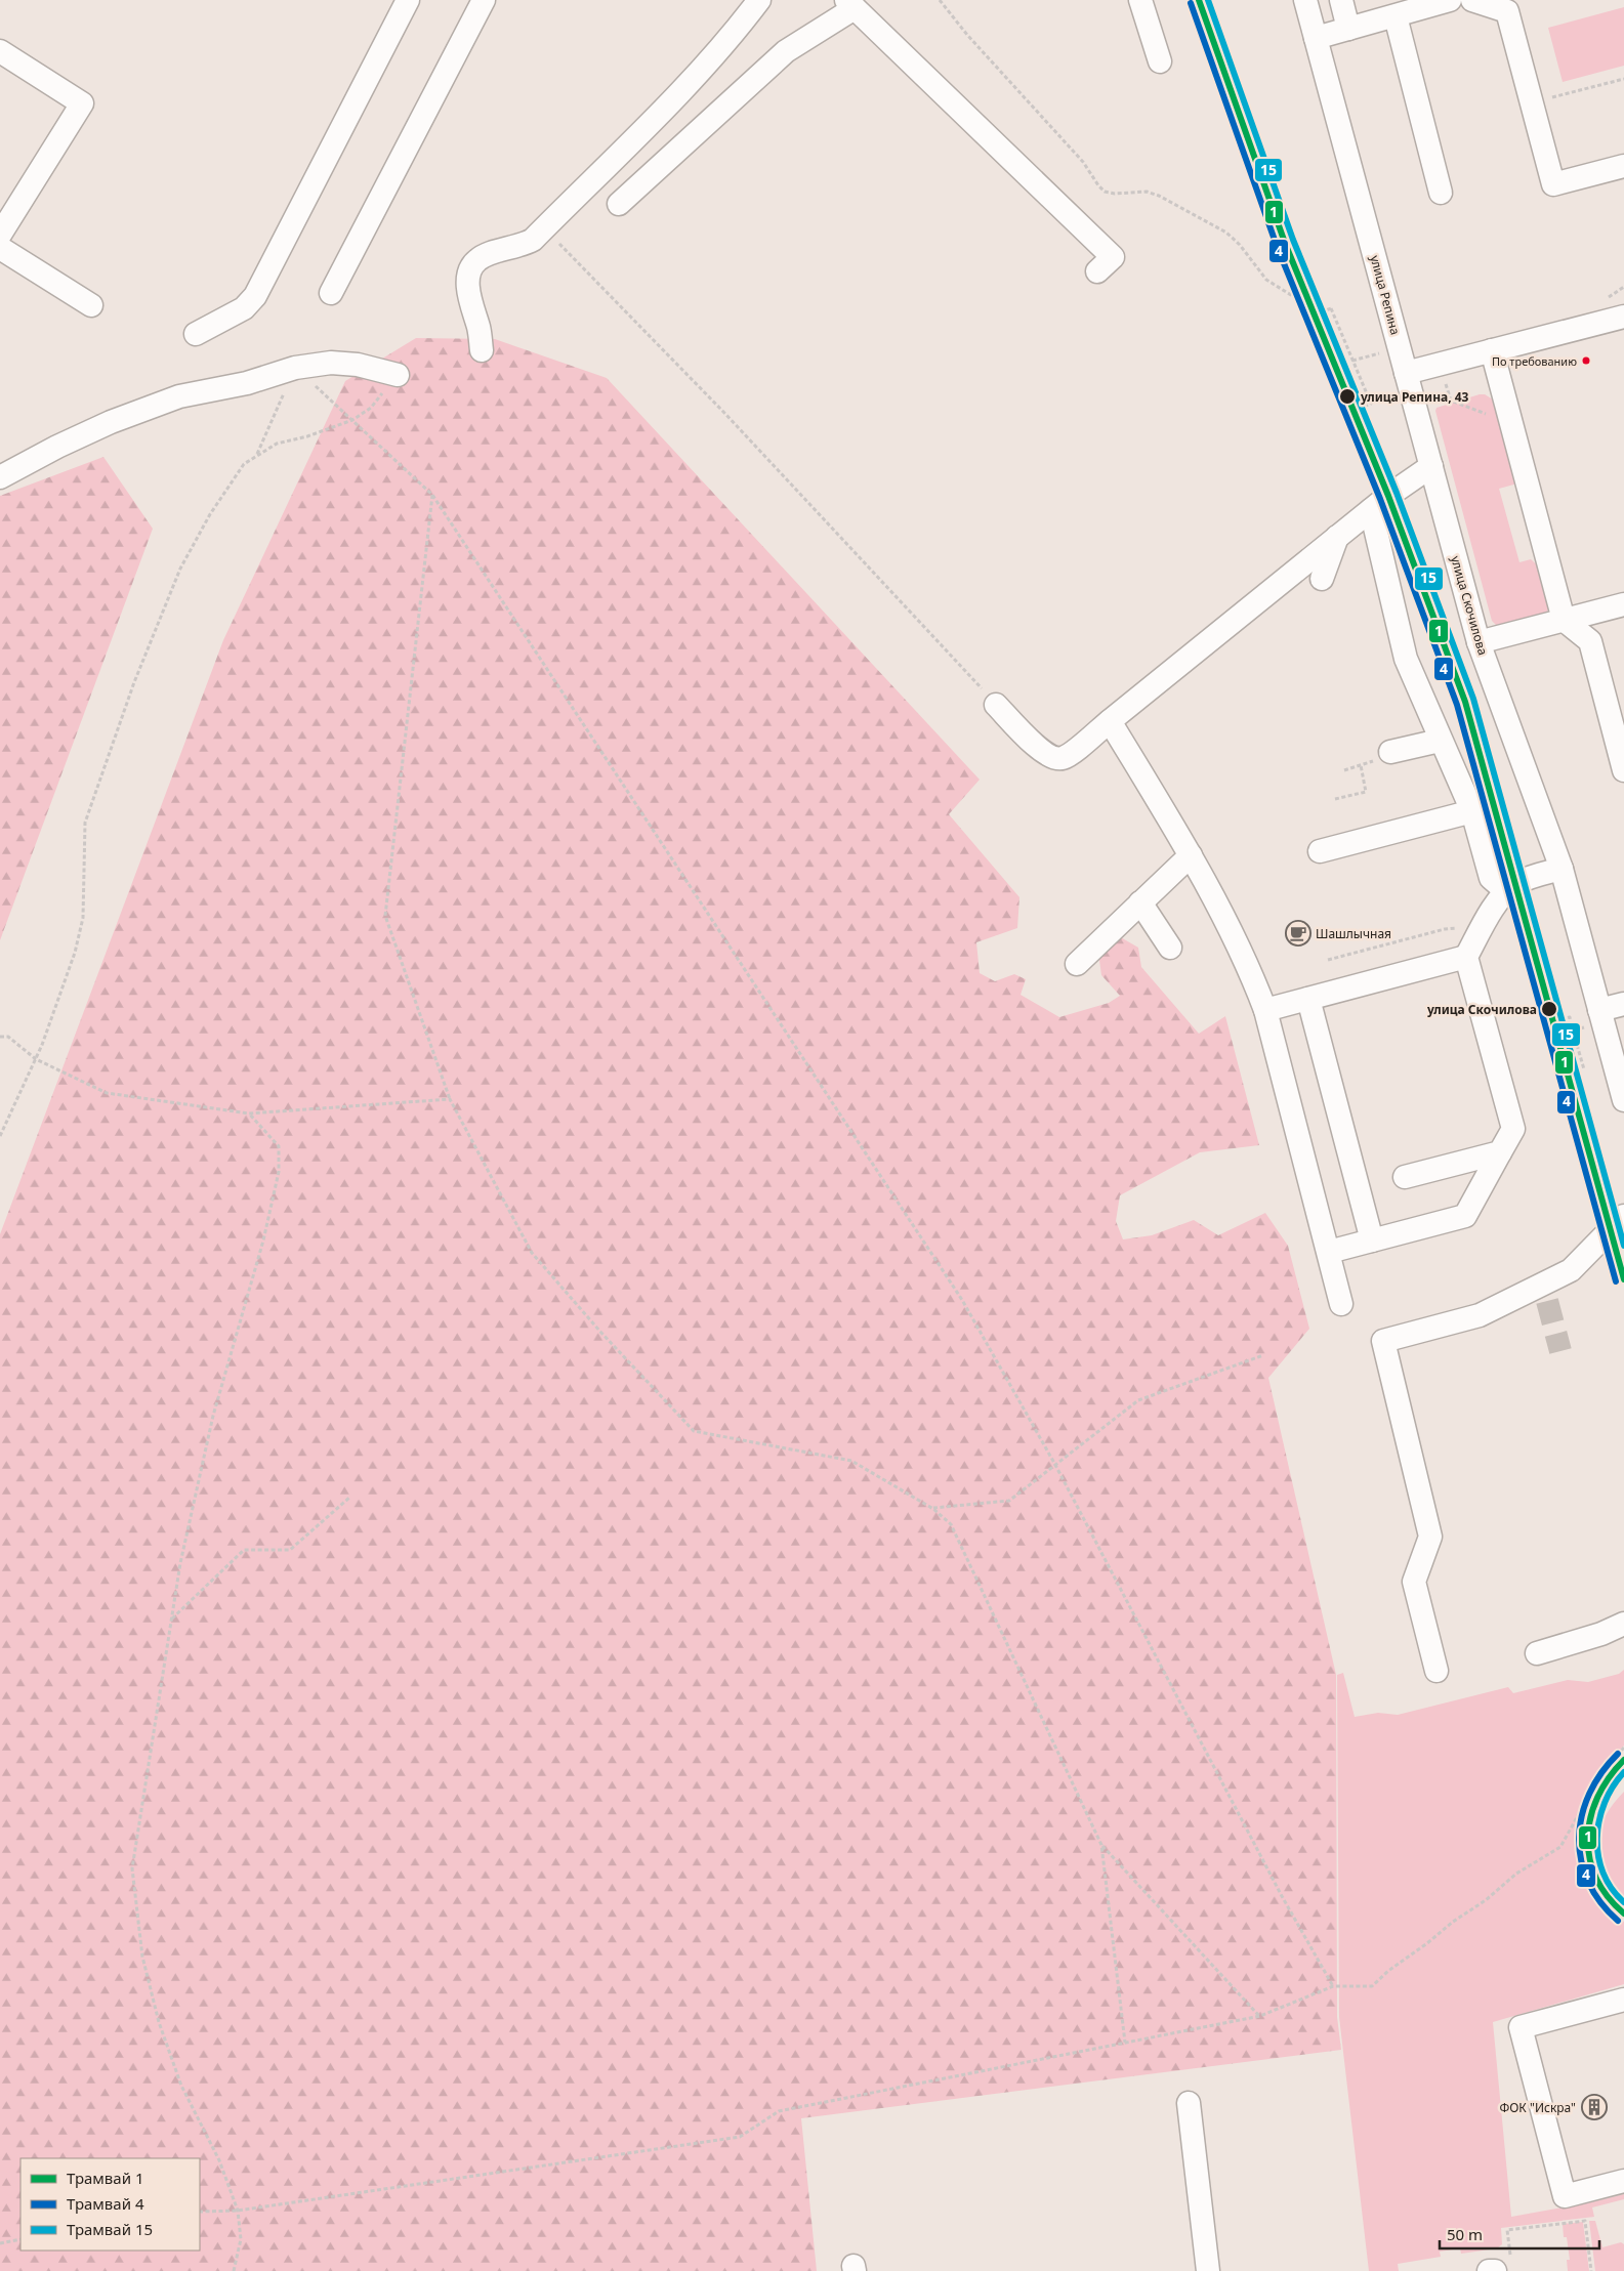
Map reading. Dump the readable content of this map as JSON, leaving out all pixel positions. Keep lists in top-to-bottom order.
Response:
{
  "streets": {
    "street": ["улица Репина", "улица Скочилова"]
  },
  "crossings": [
    ["улица Репина", "улица Скочилова"]
  ],
  "places": {
    "other": ["По требованию", "улица Репина, 43", "улица Скочилова"],
    "cafe": ["Шашлычная"],
    "building": ["ФОК \"Искра\""]
  },
  "lines": ["tram line 1", "tram line 15", "tram line 4"],
  "legend": ["Трамвай 1", "Трамвай 4", "Трамвай 15"],
  "scale_bar": "50 m"
}
